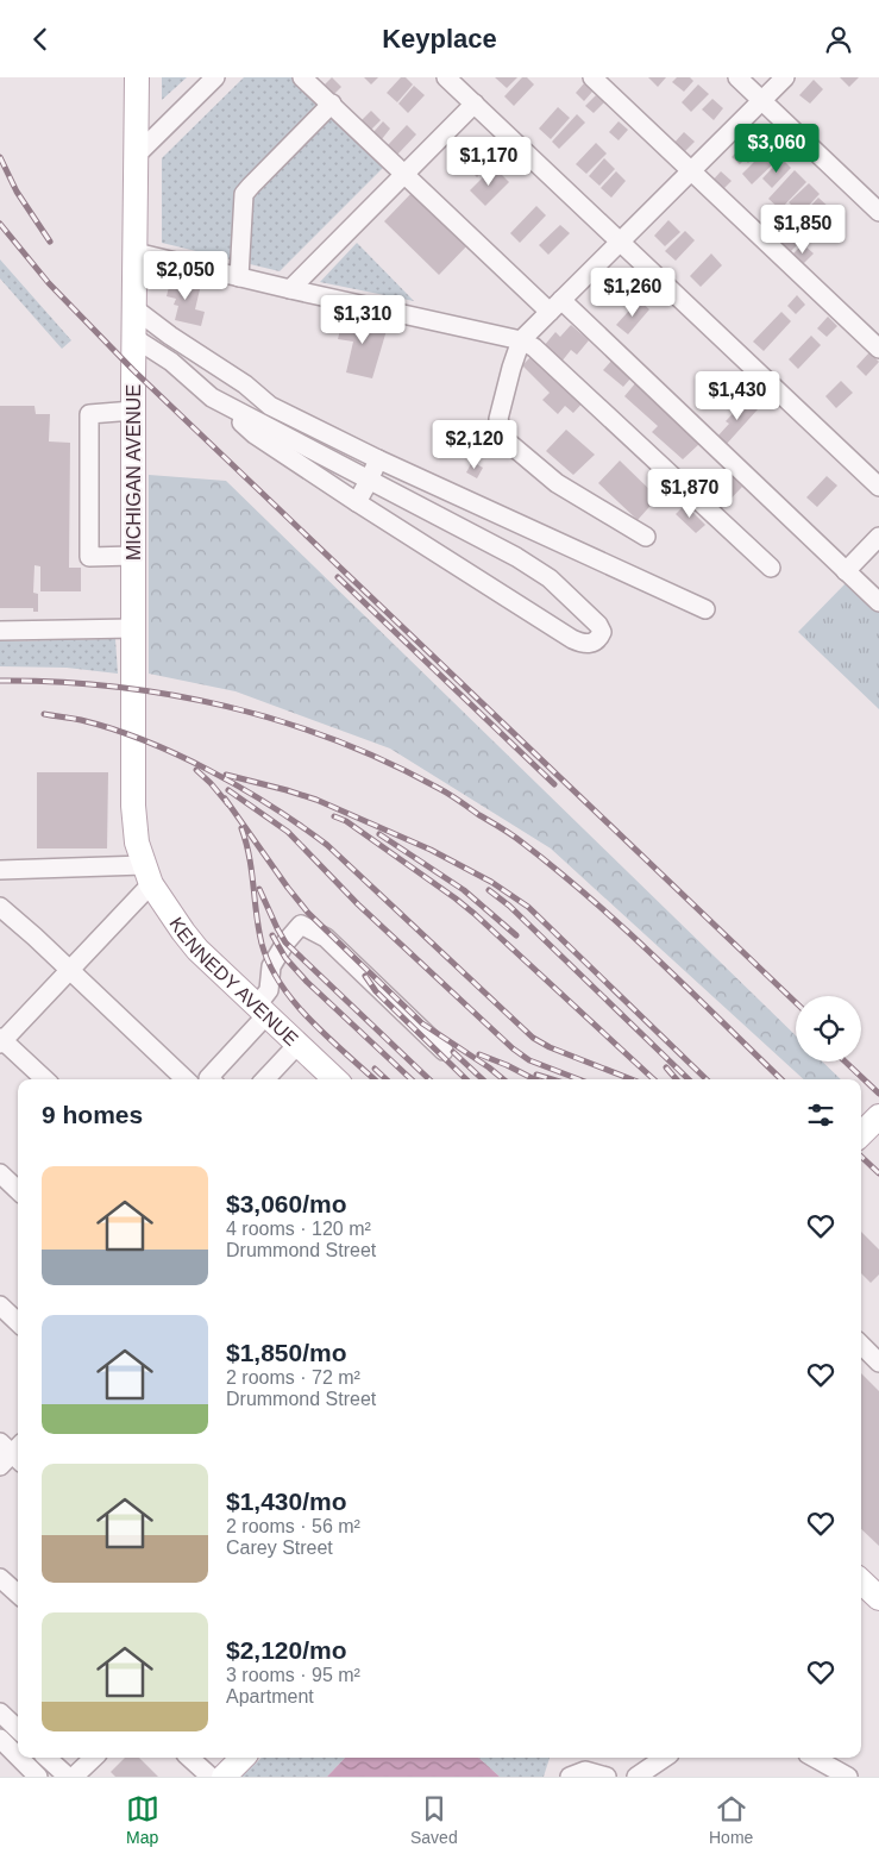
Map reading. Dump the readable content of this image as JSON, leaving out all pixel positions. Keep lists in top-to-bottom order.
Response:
{
  "streets": {
    "main road": ["MICHIGAN AVENUE", "KENNEDY AVENUE"]
  },
  "crossings": [
    ["MICHIGAN AVENUE", "KENNEDY AVENUE"]
  ],
  "page": {
    "header": "Keyplace",
    "price": [
      "$3,060",
      "$1,170",
      "$1,850",
      "$2,050",
      "$1,260",
      "$1,310",
      "$1,430",
      "$2,120",
      "$1,870"
    ],
    "heading": "9 homes",
    "list": [
      {
        "name": "$3,060/mo",
        "note": "4 rooms · 120 m² · Drummond Street"
      },
      {
        "name": "$1,850/mo",
        "note": "2 rooms · 72 m² · Drummond Street"
      },
      {
        "name": "$1,430/mo",
        "note": "2 rooms · 56 m² · Carey Street"
      },
      {
        "name": "$2,120/mo",
        "note": "3 rooms · 95 m² · Apartment"
      }
    ],
    "tabs": ["Map", "Saved", "Home"]
  }
}
